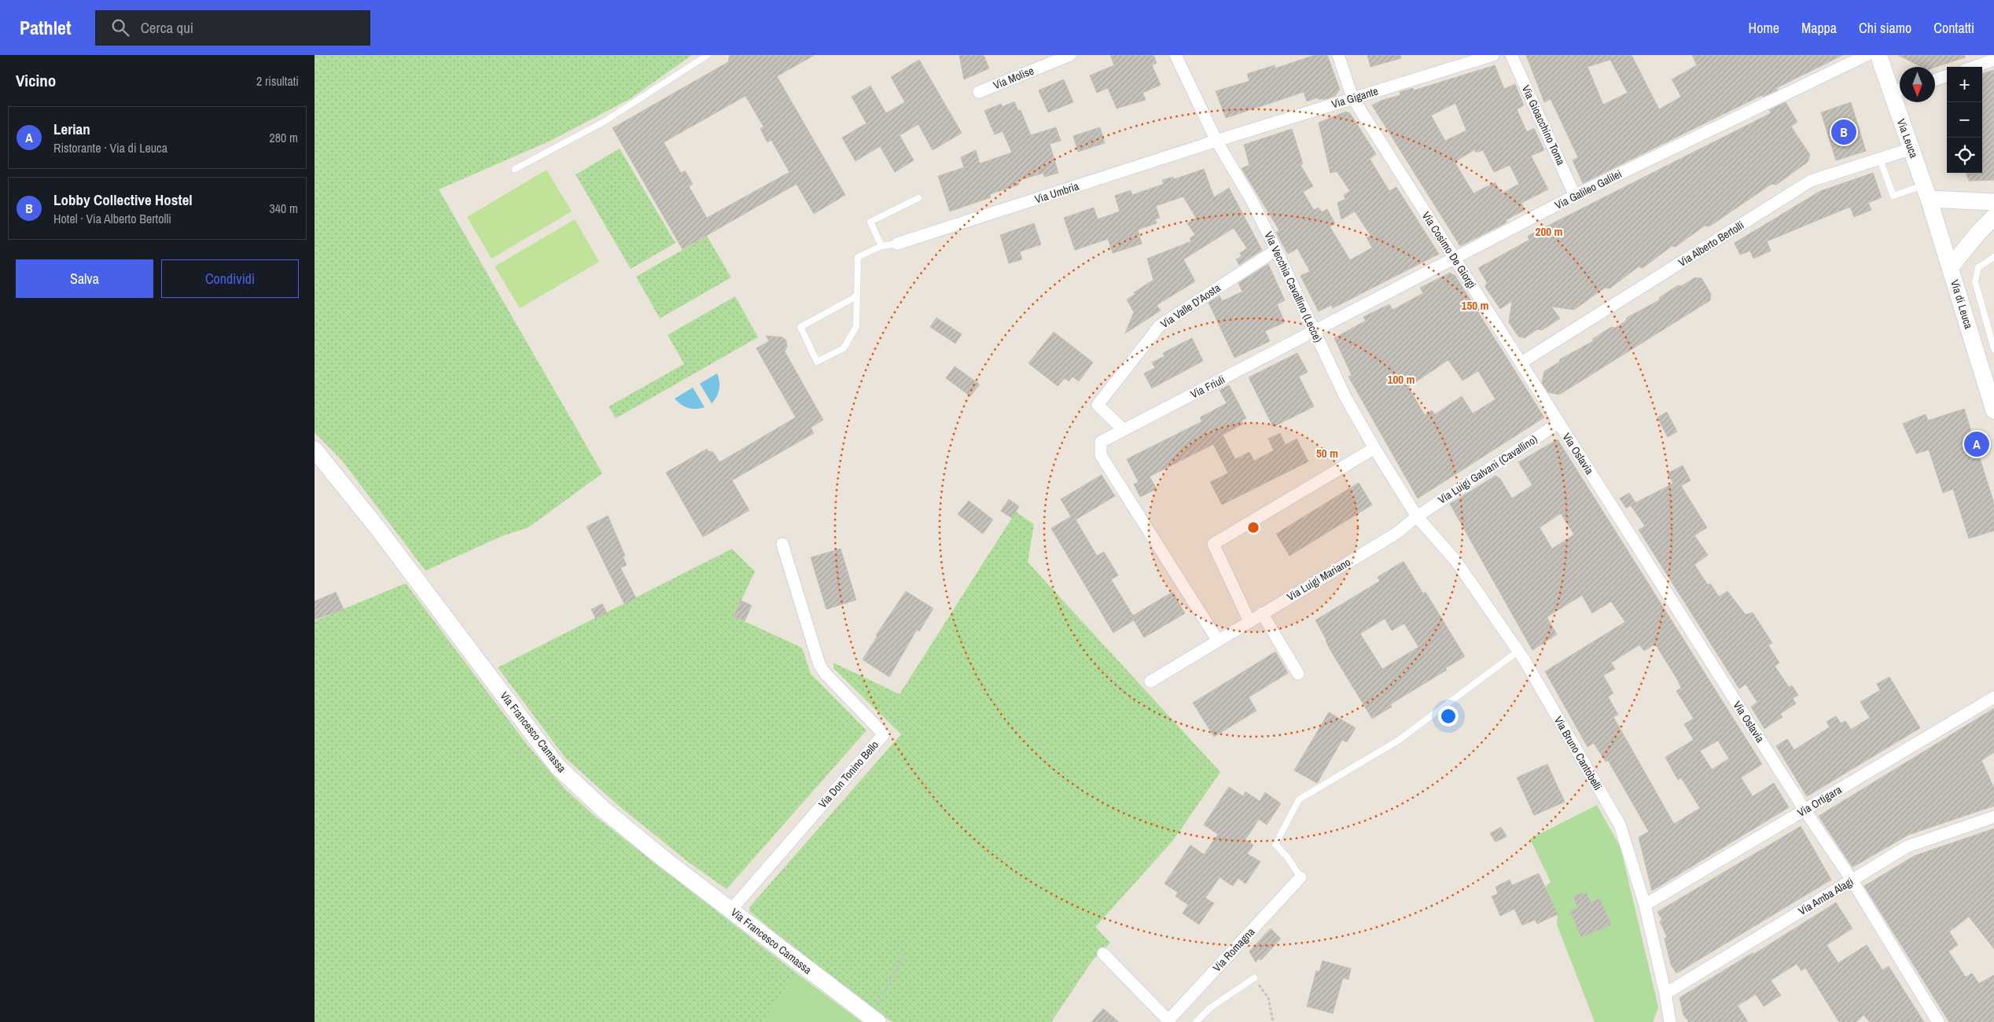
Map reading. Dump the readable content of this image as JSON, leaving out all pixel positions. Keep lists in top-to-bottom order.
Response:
{
  "streets": {
    "street": [
      "Via Molise",
      "Via Gigante",
      "Via Gioacchino Toma",
      "Via Leuca",
      "Via Galileo Galilei",
      "Via Umbria",
      "Via Alberto Bertolli",
      "Via Cosimo De Giorgi",
      "Via Vecchia Cavallino (Lecce)",
      "Via di Leuca",
      "Via Valle D'Aosta",
      "Via Friuli",
      "Via Oslavia",
      "Via Luigi Galvani (Cavallino)",
      "Via Luigi Mariano",
      "Via Francesco Camassa",
      "Via Bruno Cantobelli",
      "Via Don Tonino Bello",
      "Via Ortigara",
      "Via Amba Alagi",
      "Via Romagna"
    ]
  },
  "crossings": [
    ["Via Gigante", "Via Umbria"],
    ["Via Gigante", "Via Cosimo De Giorgi"],
    ["Via Gigante", "Via Vecchia Cavallino (Lecce)"],
    ["Via Gioacchino Toma", "Via Galileo Galilei"],
    ["Via Leuca", "Via Alberto Bertolli"],
    ["Via Leuca", "Via di Leuca"],
    ["Via Galileo Galilei", "Via Cosimo De Giorgi"],
    ["Via Galileo Galilei", "Via Vecchia Cavallino (Lecce)"],
    ["Via Galileo Galilei", "Via Friuli"],
    ["Via Umbria", "Via Vecchia Cavallino (Lecce)"],
    ["Via Alberto Bertolli", "Via Cosimo De Giorgi"],
    ["Via Cosimo De Giorgi", "Via Oslavia"],
    ["Via Cosimo De Giorgi", "Via Luigi Galvani (Cavallino)"],
    ["Via Vecchia Cavallino (Lecce)", "Via Valle D'Aosta"],
    ["Via Vecchia Cavallino (Lecce)", "Via Friuli"],
    ["Via Vecchia Cavallino (Lecce)", "Via Luigi Galvani (Cavallino)"],
    ["Via Vecchia Cavallino (Lecce)", "Via Luigi Mariano"],
    ["Via Vecchia Cavallino (Lecce)", "Via Bruno Cantobelli"],
    ["Via Valle D'Aosta", "Via Friuli"],
    ["Via Friuli", "Via Luigi Mariano"],
    ["Via Oslavia", "Via Luigi Galvani (Cavallino)"],
    ["Via Oslavia", "Via Ortigara"],
    ["Via Oslavia", "Via Amba Alagi"],
    ["Via Luigi Galvani (Cavallino)", "Via Luigi Mariano"],
    ["Via Luigi Galvani (Cavallino)", "Via Bruno Cantobelli"],
    ["Via Luigi Mariano", "Via Bruno Cantobelli"],
    ["Via Francesco Camassa", "Via Don Tonino Bello"],
    ["Via Bruno Cantobelli", "Via Ortigara"],
    ["Via Bruno Cantobelli", "Via Amba Alagi"]
  ],
  "north": "bottom",
  "page": {
    "header": "Pathlet",
    "search": "Cerca qui",
    "nav": [
      "Home",
      "Mappa",
      "Chi siamo",
      "Contatti"
    ],
    "heading": ["Vicino", "2 risultati"],
    "map_buttons": ["+", "−"],
    "list": [
      {
        "mark": "A",
        "name": "Lerian",
        "note": "Ristorante · Via di Leuca",
        "value": "280 m"
      },
      {
        "mark": "B",
        "name": "Lobby Collective Hostel",
        "note": "Hotel · Via Alberto Bertolli",
        "value": "340 m"
      }
    ],
    "pins": ["B", "A"],
    "buttons": ["Salva", "Condividi"]
  },
  "rings": [
    "200 m",
    "150 m",
    "100 m",
    "50 m"
  ]
}
